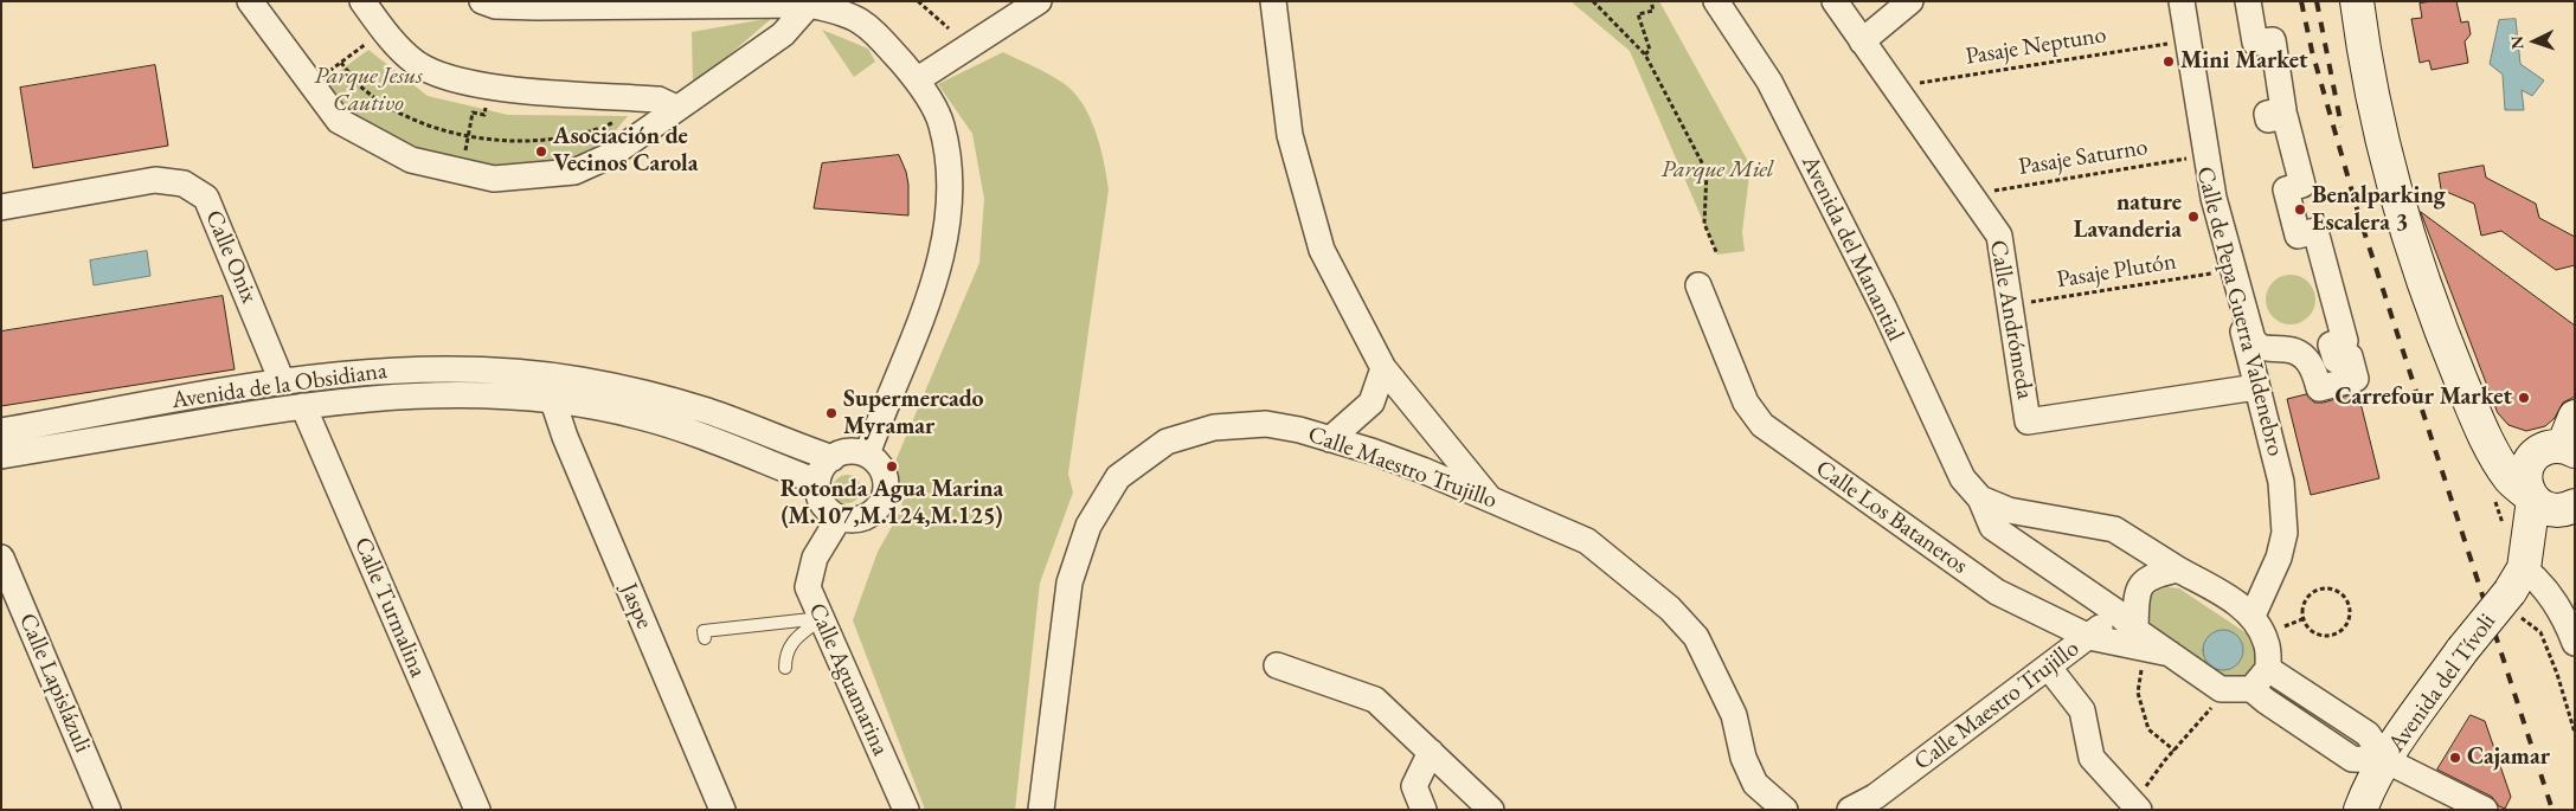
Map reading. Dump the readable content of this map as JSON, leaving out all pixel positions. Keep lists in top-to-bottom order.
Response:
{
  "streets": {
    "main road": ["Avenida del Tívoli"],
    "street": [
      "Avenida del Manantial",
      "Calle Onix",
      "Calle de Pepa Guerra Valdenebro",
      "Calle Andrómeda",
      "Avenida de la Obsidiana",
      "Calle Maestro Trujillo",
      "Calle Los Bataneros",
      "Jaspe",
      "Calle Turmalina",
      "Calle Aguamarina",
      "Calle Lapislázuli"
    ],
    "path": ["Pasaje Neptuno", "Pasaje Saturno", "Pasaje Plutón"]
  },
  "crossings": [
    ["Pasaje Neptuno", "Calle de Pepa Guerra Valdenebro"],
    ["Pasaje Neptuno", "Calle Andrómeda"],
    ["Pasaje Saturno", "Calle de Pepa Guerra Valdenebro"],
    ["Pasaje Saturno", "Calle Andrómeda"],
    ["Avenida del Manantial", "Calle de Pepa Guerra Valdenebro"],
    ["Avenida del Manantial", "Calle Maestro Trujillo"],
    ["Avenida del Manantial", "Calle Los Bataneros"],
    ["Calle Onix", "Avenida de la Obsidiana"],
    ["Pasaje Plutón", "Calle de Pepa Guerra Valdenebro"],
    ["Pasaje Plutón", "Calle Andrómeda"],
    ["Calle de Pepa Guerra Valdenebro", "Calle Andrómeda"],
    ["Avenida de la Obsidiana", "Jaspe"],
    ["Avenida de la Obsidiana", "Calle Turmalina"],
    ["Avenida de la Obsidiana", "Calle Aguamarina"],
    ["Calle Maestro Trujillo", "Calle Los Bataneros"]
  ],
  "parks": ["Parque Jesus Cautivo", "Parque Miel"],
  "places": [
    "Mini Market",
    "Asociación de Vecinos Carola",
    "Benalparking Escalera 3",
    "nature Lavanderia",
    "Carrefour Market",
    "Supermercado Myramar",
    "Rotonda Agua Marina (M.107,M.124,M.125)",
    "Cajamar"
  ],
  "north": "left"
}
